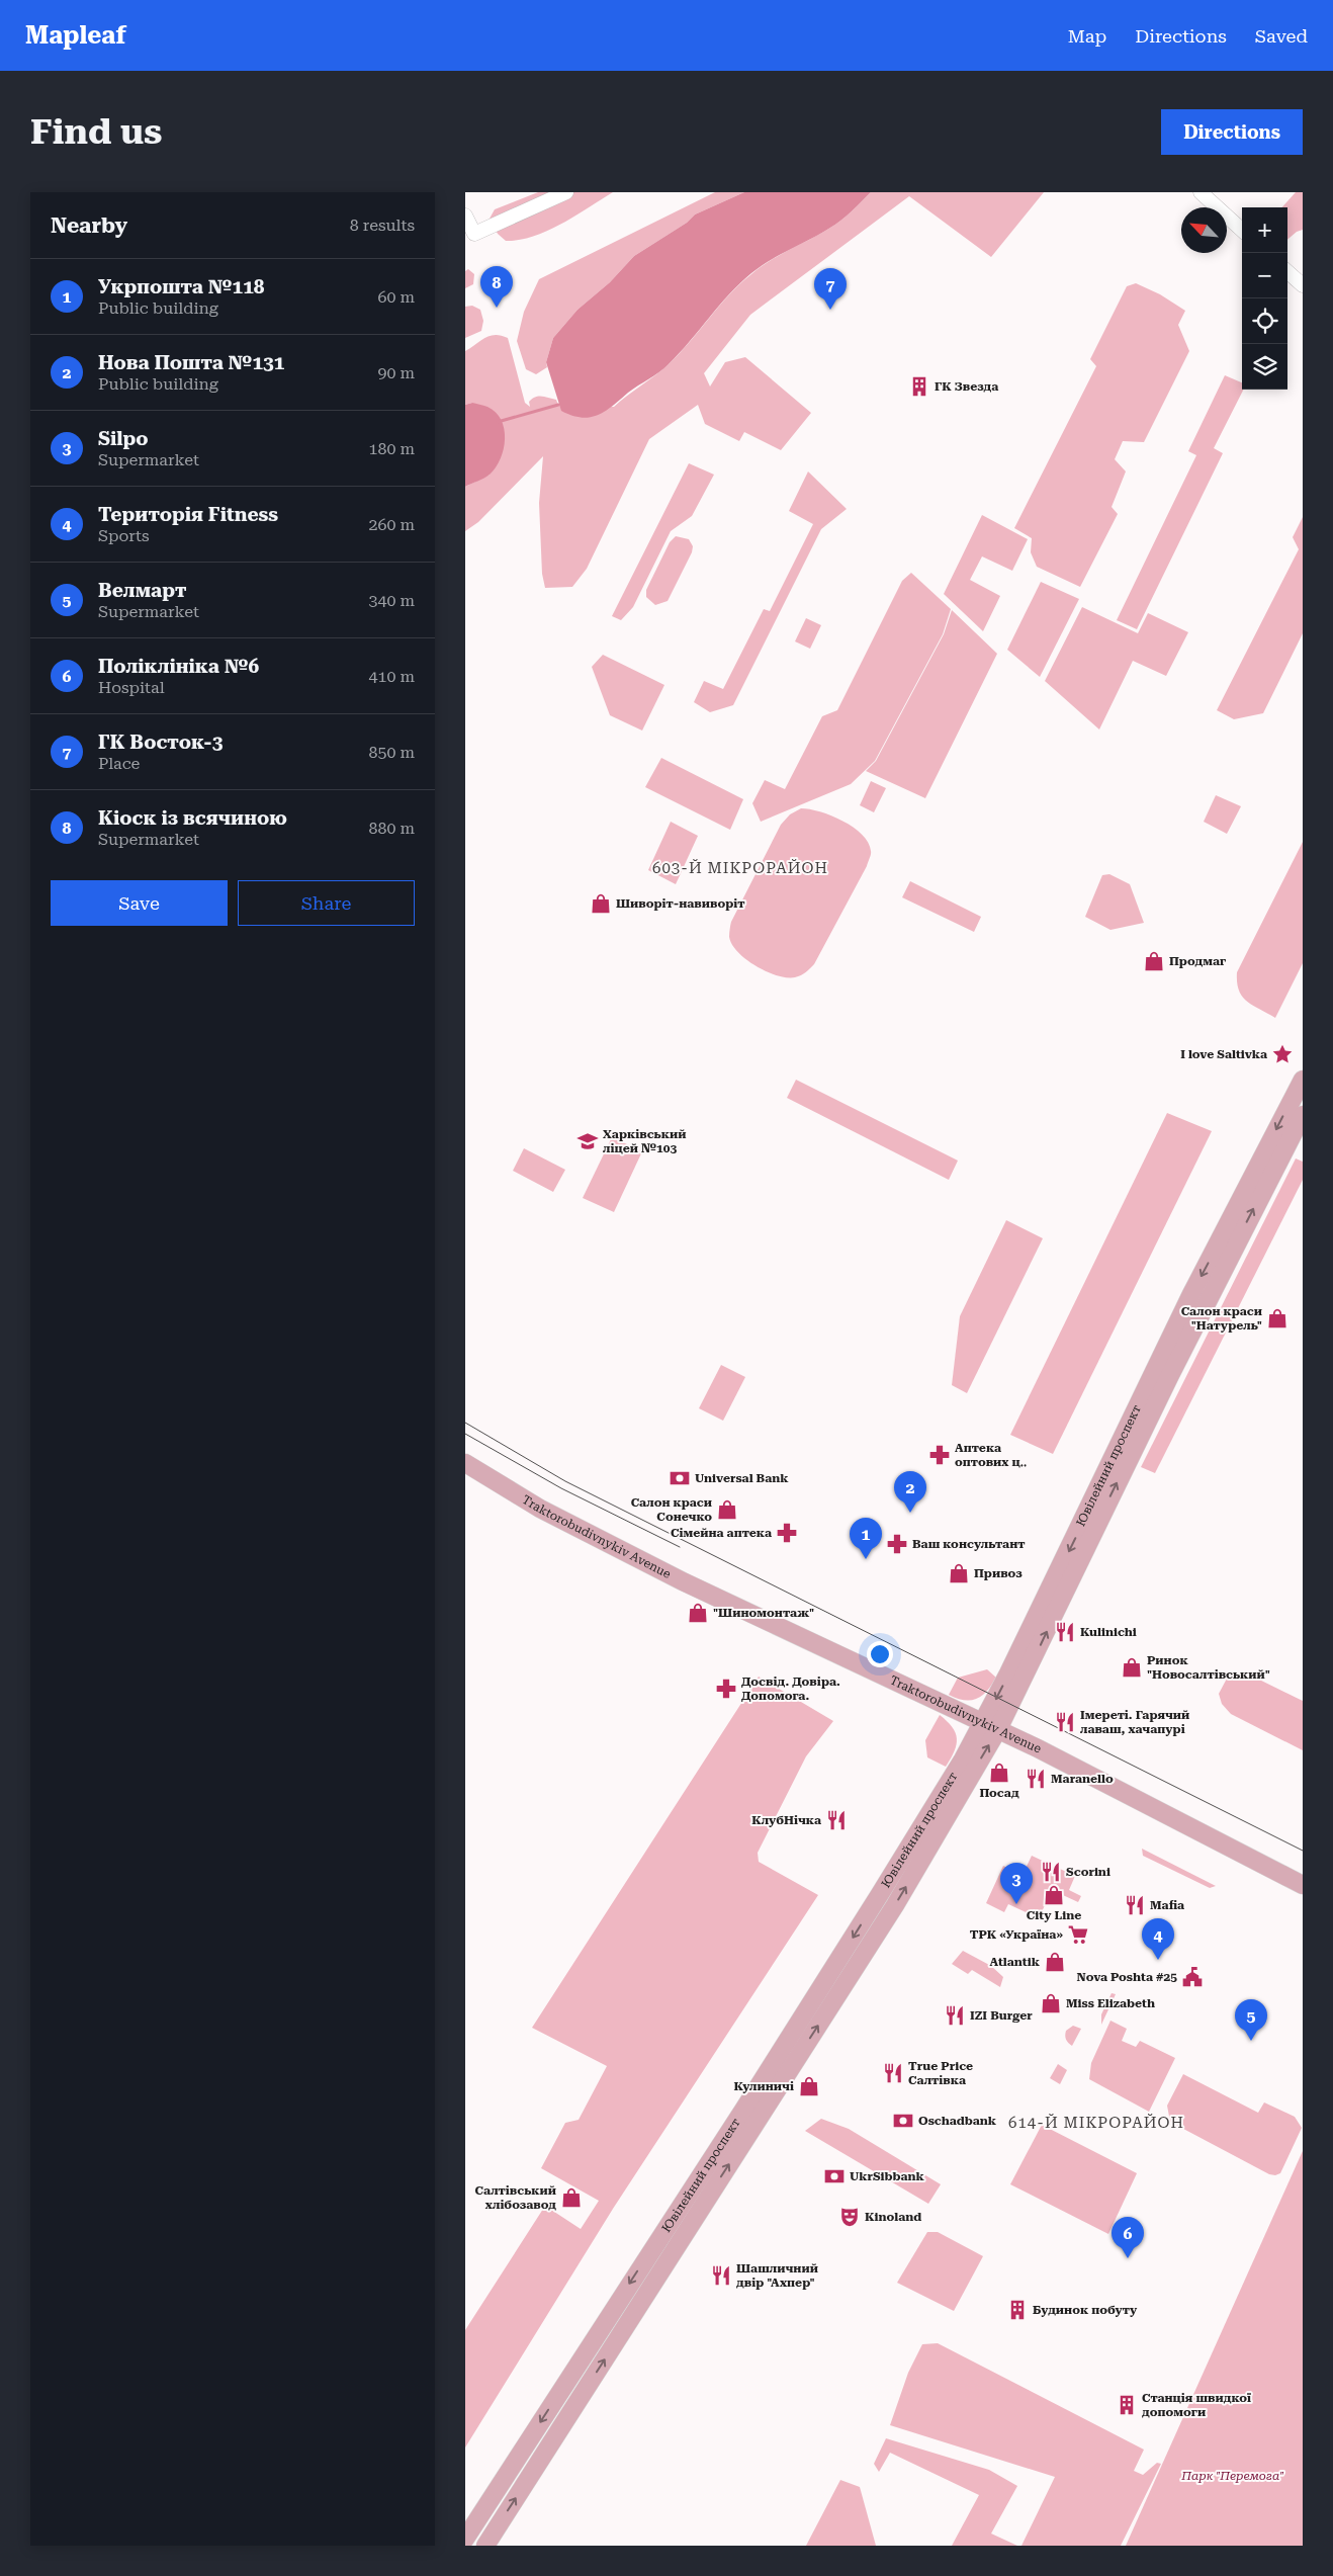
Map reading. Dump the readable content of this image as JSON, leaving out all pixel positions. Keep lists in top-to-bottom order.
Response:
{
  "streets": {
    "main road": ["Ювілейний проспект", "Traktorobudivnykiv Avenue"]
  },
  "crossings": [
    ["Ювілейний проспект", "Traktorobudivnykiv Avenue"]
  ],
  "districts": ["603-Й МІКРОРАЙОН", "614-Й МІКРОРАЙОН"],
  "parks": ["Парк \"Перемога\""],
  "places": {
    "building": ["ГК Звезда", "Будинок побуту", "Станція швидкої допомоги"],
    "shop": [
      "Шиворіт-навиворіт",
      "Продмаг",
      "Салон краси \"Натурель\"",
      "Салон краси Сонечко",
      "Привоз",
      "\"Шиномонтаж\"",
      "Ринок \"Новосалтівський\"",
      "Посад",
      "City Line",
      "Atlantik",
      "Miss Elizabeth",
      "Кулиничі",
      "Салтівський хлібозавод"
    ],
    "place": ["I love Saltivka"],
    "school or university": ["Харківський ліцей №103"],
    "pharmacy": [
      "Аптека оптових ц‥",
      "Сімейна аптека",
      "Ваш консультант",
      "Досвід. Довіра. Допомога."
    ],
    "bank": ["Universal Bank", "Oschadbank", "UkrSibbank"],
    "restaurant": [
      "Kulinichi",
      "Імереті. Гарячий лаваш, хачапурі",
      "Maranello",
      "КлубНічка",
      "Scorini",
      "Mafia",
      "IZI Burger",
      "True Price Салтівка",
      "Шашличний двір \"Ахпер\""
    ],
    "supermarket": ["ТРК «Україна»"],
    "public building": ["Nova Poshta #25"],
    "theatre": ["Kinoland"]
  },
  "north": "top left",
  "page": {
    "header": "Mapleaf",
    "nav": ["Map", "Directions", "Saved"],
    "buttons": [
      "Directions",
      ["Save", "Share"]
    ],
    "title": "Find us",
    "heading": ["Nearby", "8 results"],
    "map_buttons": ["+", "−"],
    "list": [
      {
        "mark": "1",
        "name": "Укрпошта №118",
        "note": "Public building",
        "value": "60 m"
      },
      {
        "mark": "2",
        "name": "Нова Пошта №131",
        "note": "Public building",
        "value": "90 m"
      },
      {
        "mark": "3",
        "name": "Silpo",
        "note": "Supermarket",
        "value": "180 m"
      },
      {
        "mark": "4",
        "name": "Територія Fitness",
        "note": "Sports",
        "value": "260 m"
      },
      {
        "mark": "5",
        "name": "Велмарт",
        "note": "Supermarket",
        "value": "340 m"
      },
      {
        "mark": "6",
        "name": "Поліклініка №6",
        "note": "Hospital",
        "value": "410 m"
      },
      {
        "mark": "7",
        "name": "ГК Восток-3",
        "note": "Place",
        "value": "850 m"
      },
      {
        "mark": "8",
        "name": "Кіоск із всячиною",
        "note": "Supermarket",
        "value": "880 m"
      }
    ],
    "pins": [
      "8",
      "7",
      "2",
      "1",
      "3",
      "4",
      "5",
      "6"
    ]
  }
}
